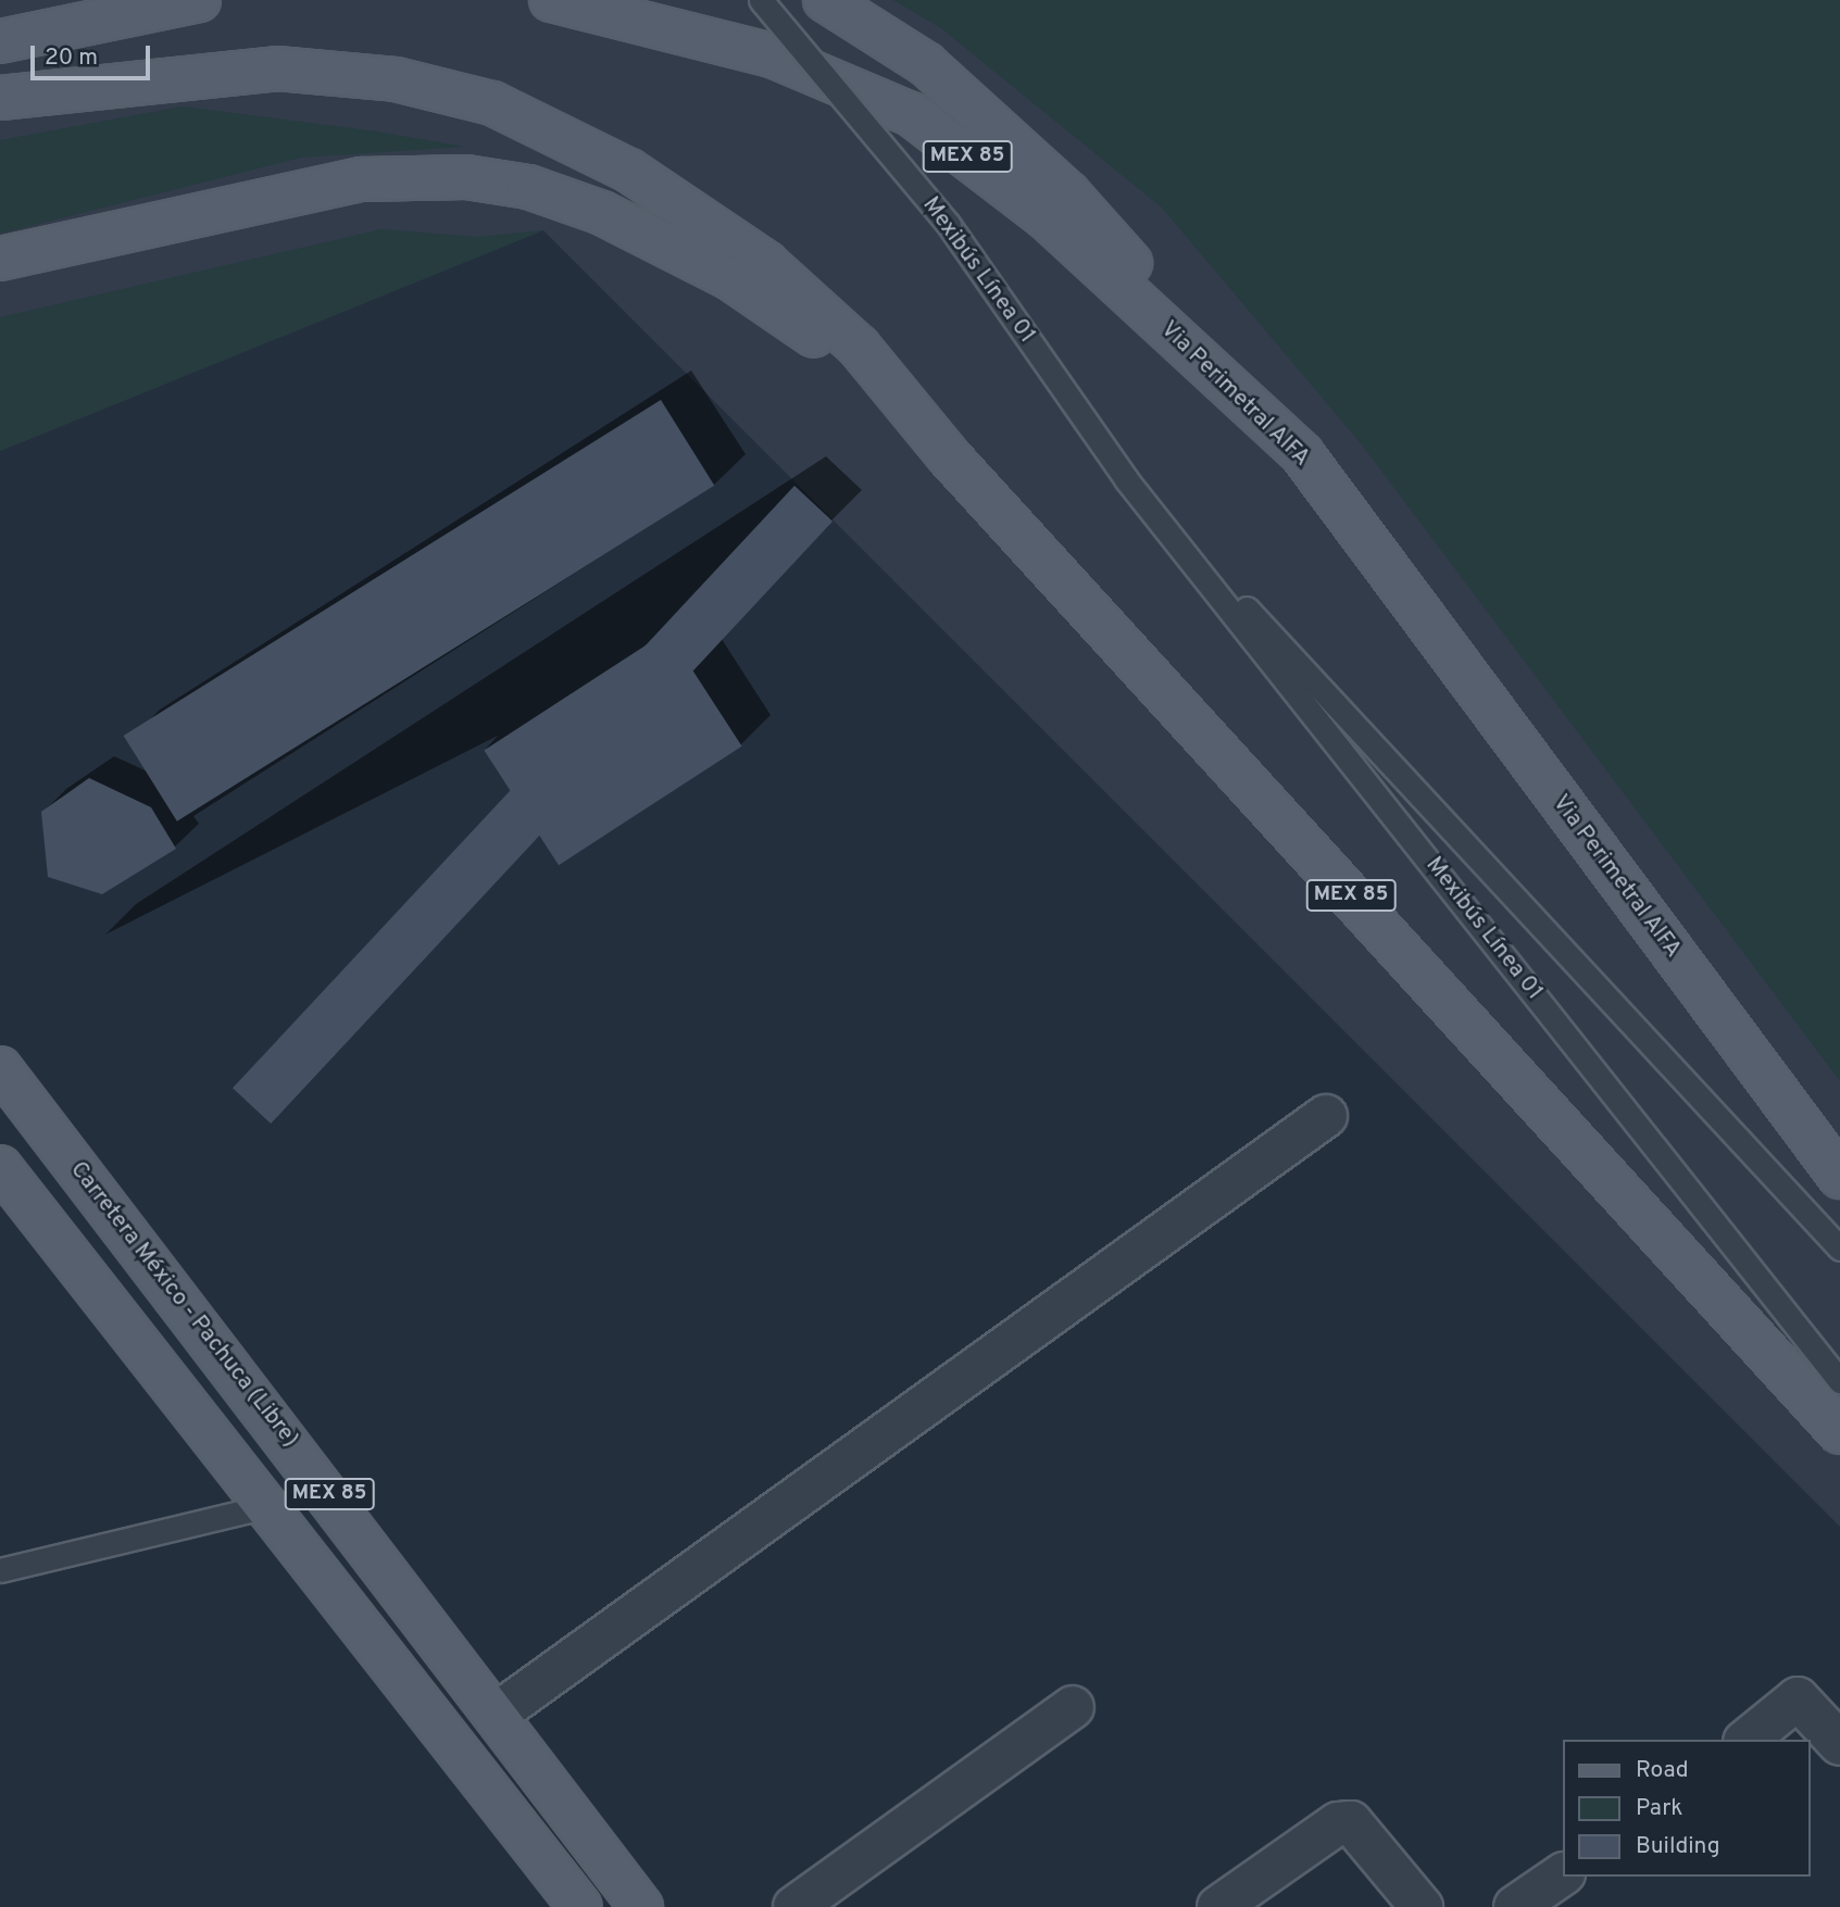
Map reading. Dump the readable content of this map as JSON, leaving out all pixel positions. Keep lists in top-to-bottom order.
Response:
{
  "streets": {
    "main road": ["MEX 85", "Via Perimetral AIFA", "Carretera México - Pachuca (Libre)"],
    "lane": ["Mexibús Línea 01"]
  },
  "legend": ["Road", "Park", "Building"],
  "scale_bar": "20 m"
}
